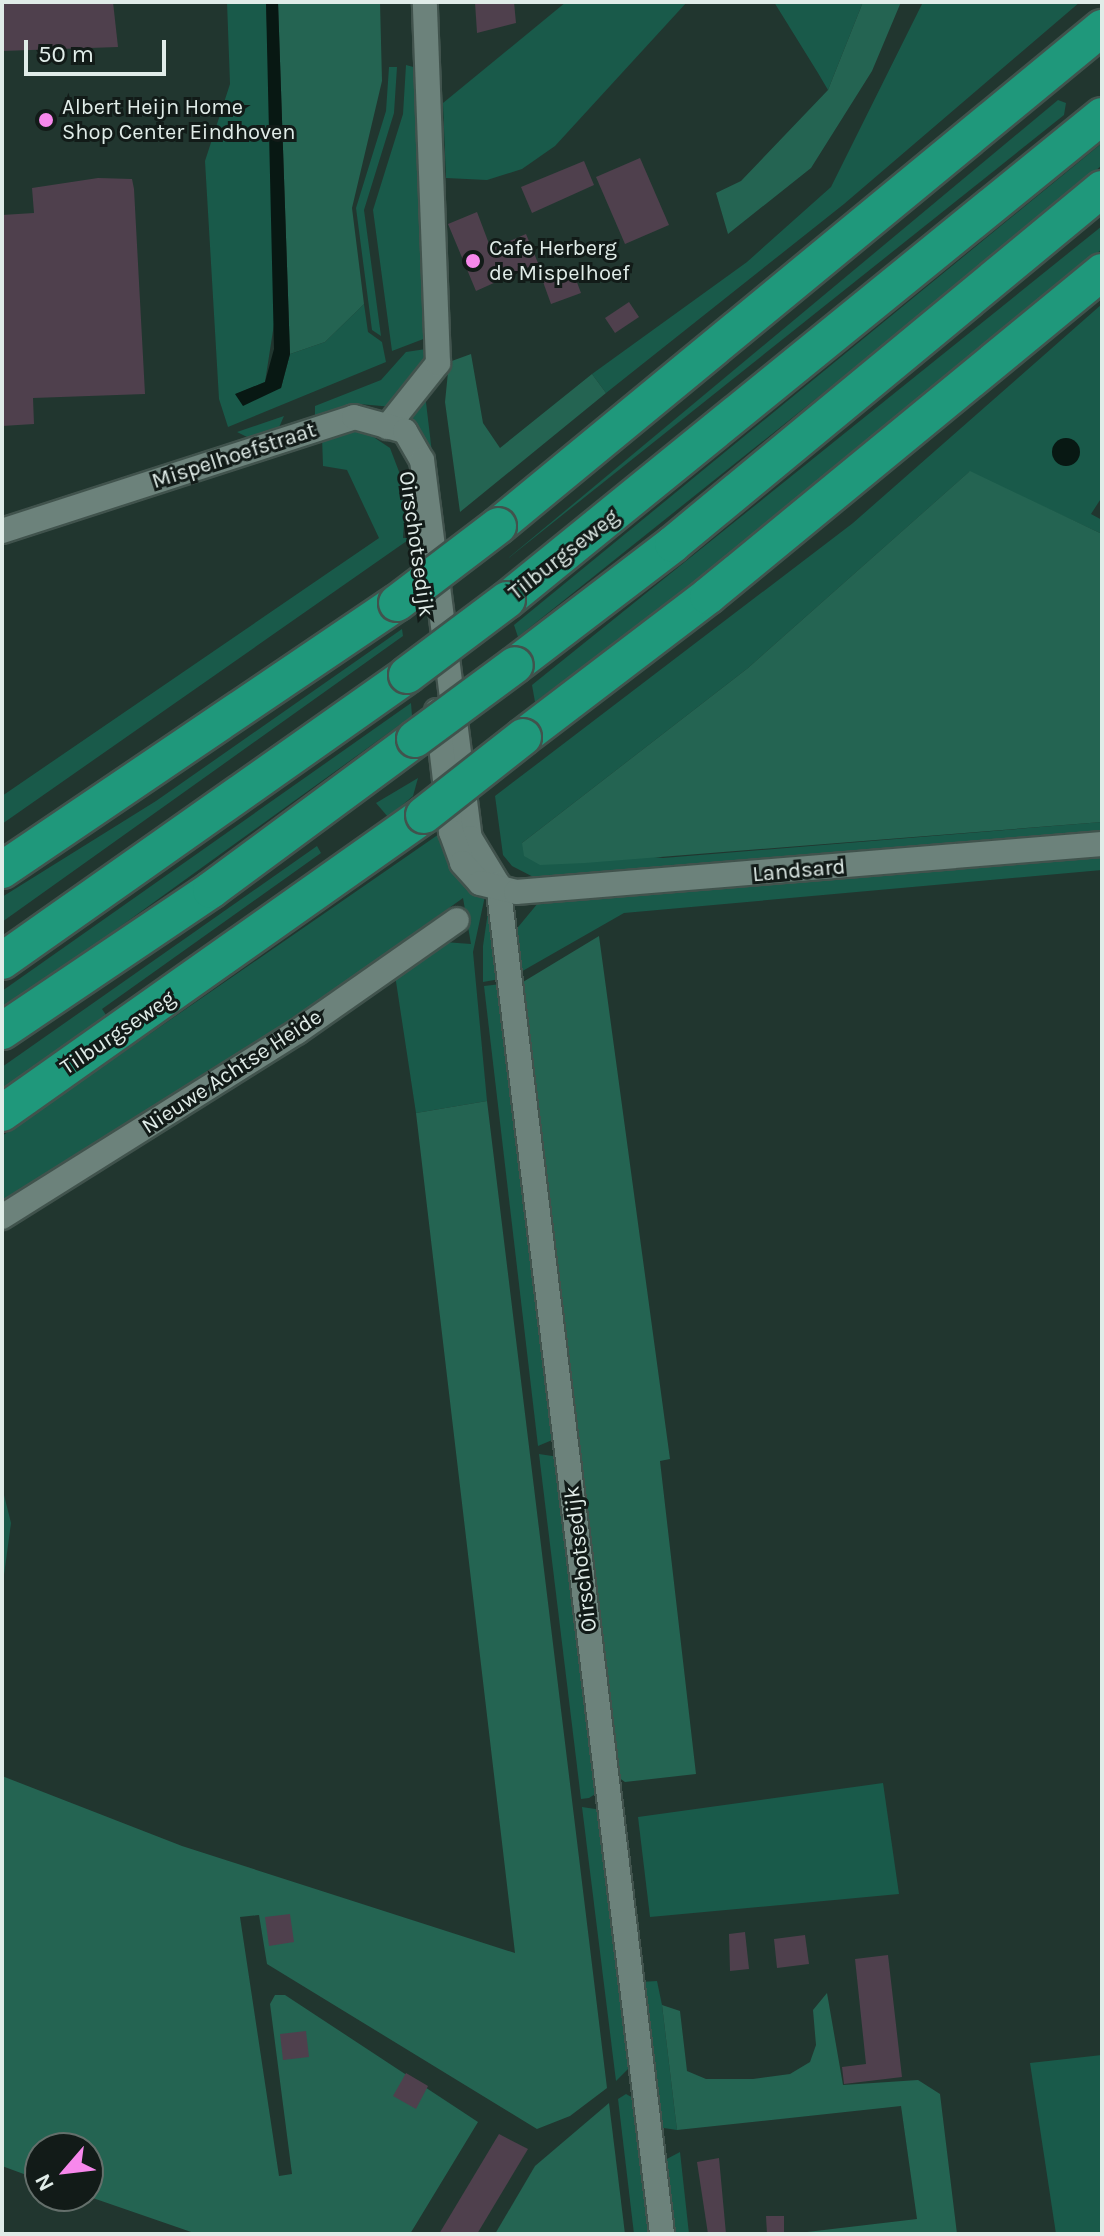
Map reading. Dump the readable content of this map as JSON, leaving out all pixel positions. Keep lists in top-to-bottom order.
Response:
{
  "streets": {
    "highway": ["Tilburgseweg"],
    "street": [
      "Mispelhoefstraat",
      "Oirschotsedijk",
      "Landsard",
      "Nieuwe Achtse Heide"
    ]
  },
  "crossings": [
    ["Mispelhoefstraat", "Oirschotsedijk"],
    ["Oirschotsedijk", "Landsard"]
  ],
  "places": ["Albert Heijn Home Shop Center Eindhoven", "Cafe Herberg de Mispelhoef"],
  "scale_bar": "50 m",
  "north": "bottom left"
}
